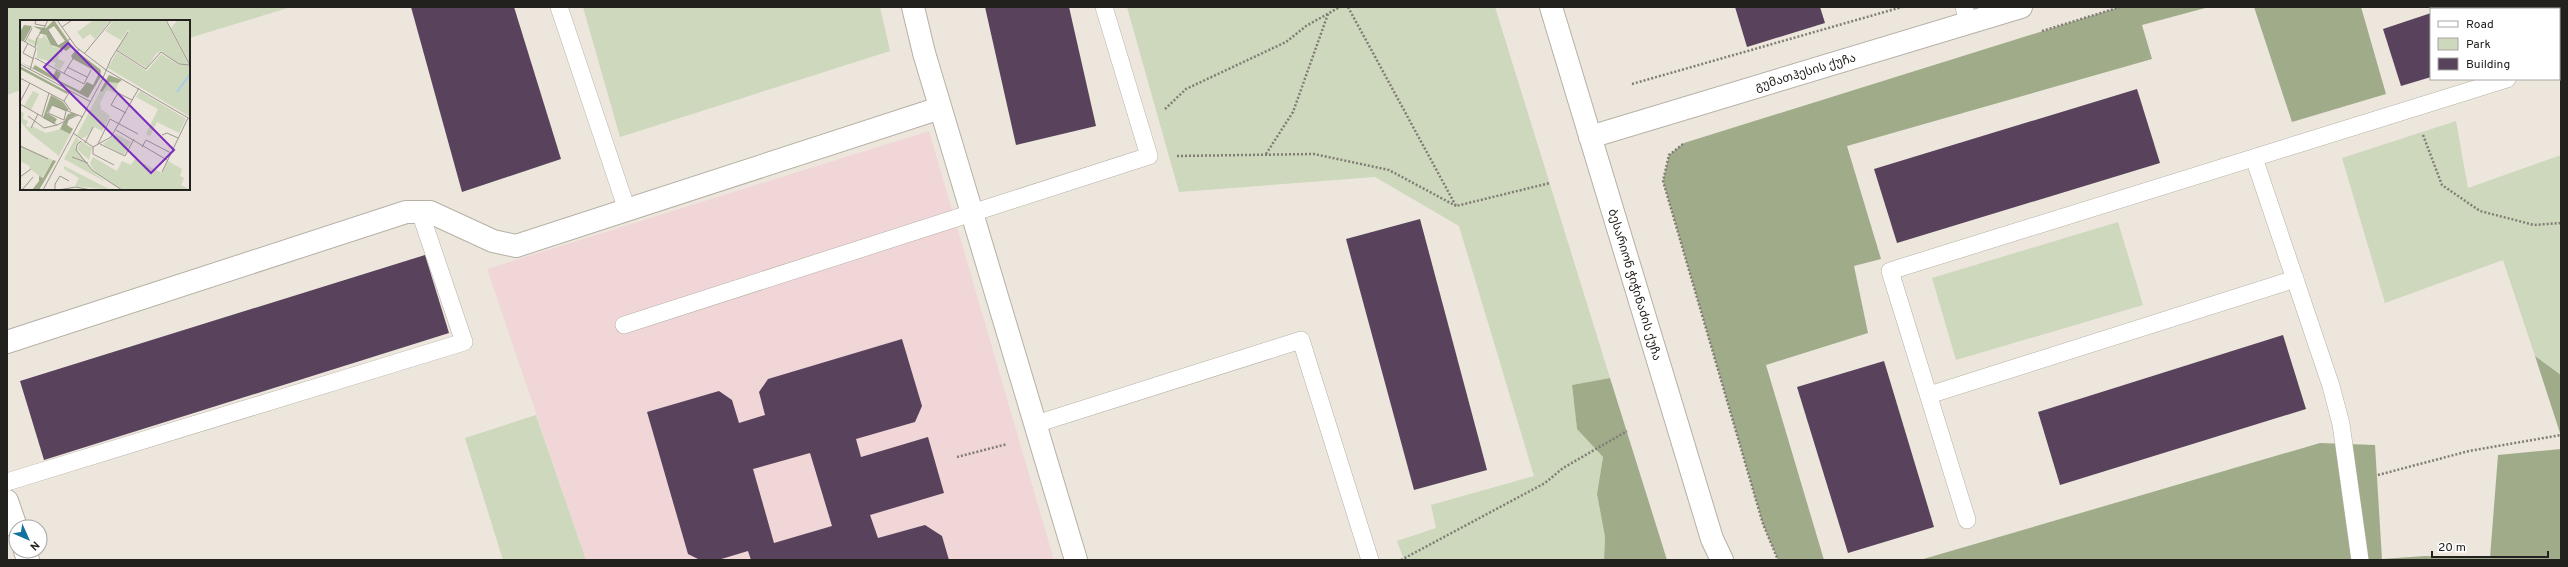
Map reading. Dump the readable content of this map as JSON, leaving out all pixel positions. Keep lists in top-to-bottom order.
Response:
{
  "streets": {
    "street": ["გუმათჰესის ქუჩა", "ბესარიონ ჭიჭინაძის ქუჩა"]
  },
  "crossings": [
    ["გუმათჰესის ქუჩა", "ბესარიონ ჭიჭინაძის ქუჩა"]
  ],
  "legend": ["Road", "Park", "Building"],
  "scale_bar": "20 m",
  "north": "bottom right"
}
